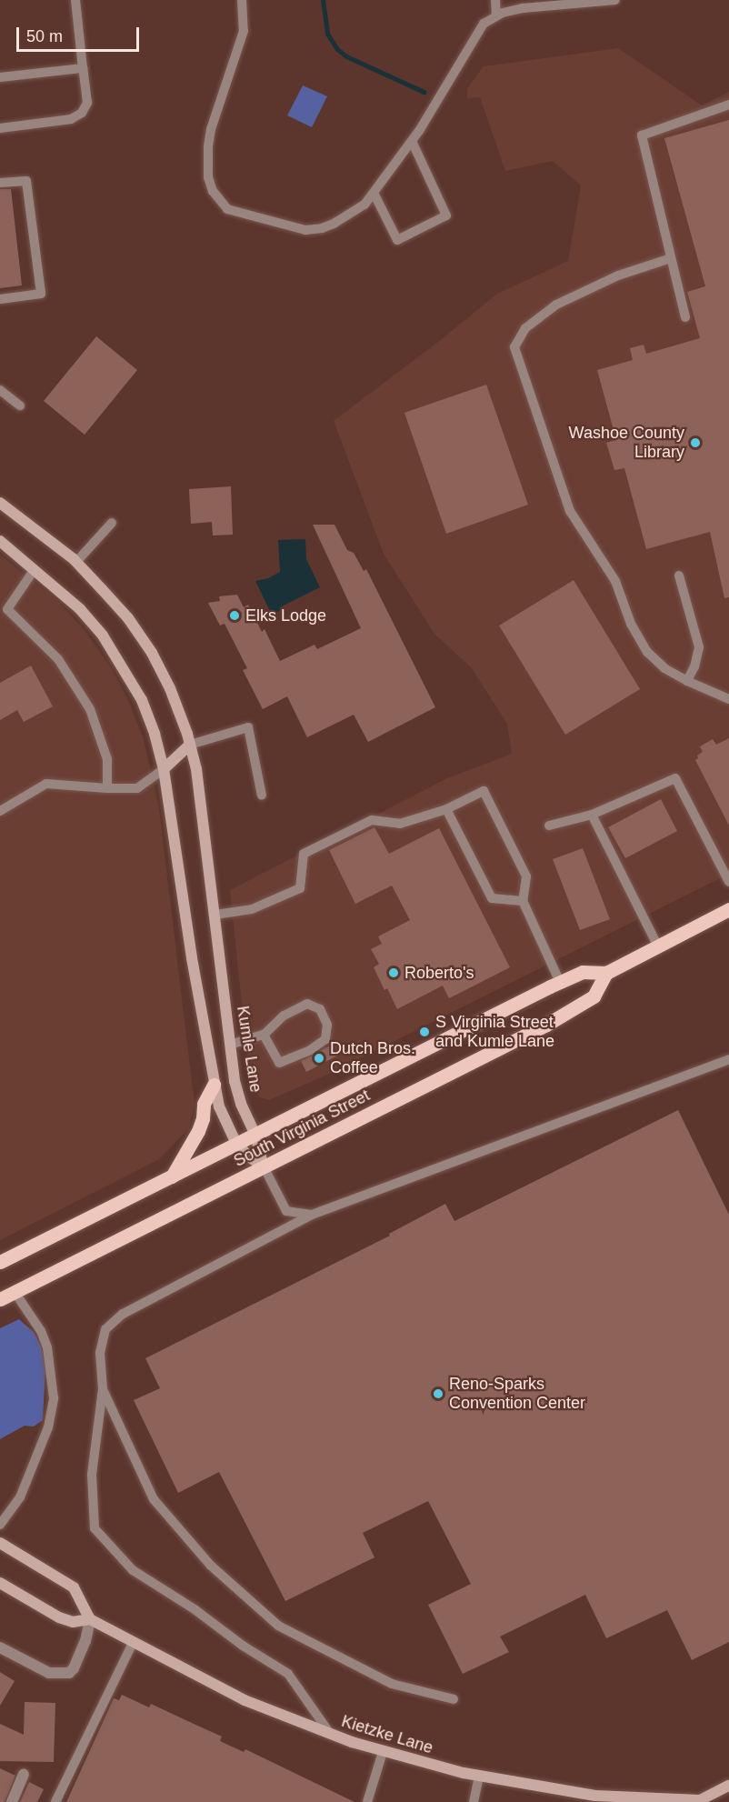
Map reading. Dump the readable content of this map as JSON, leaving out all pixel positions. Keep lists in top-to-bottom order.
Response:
{
  "streets": {
    "main road": ["South Virginia Street"],
    "street": ["Kumle Lane", "Kietzke Lane"]
  },
  "crossings": [
    ["Kumle Lane", "South Virginia Street"]
  ],
  "places": [
    "Washoe County Library",
    "Elks Lodge",
    "Roberto's",
    "S Virginia Street and Kumle Lane",
    "Dutch Bros. Coffee",
    "Reno-Sparks Convention Center"
  ],
  "scale_bar": "50 m"
}
